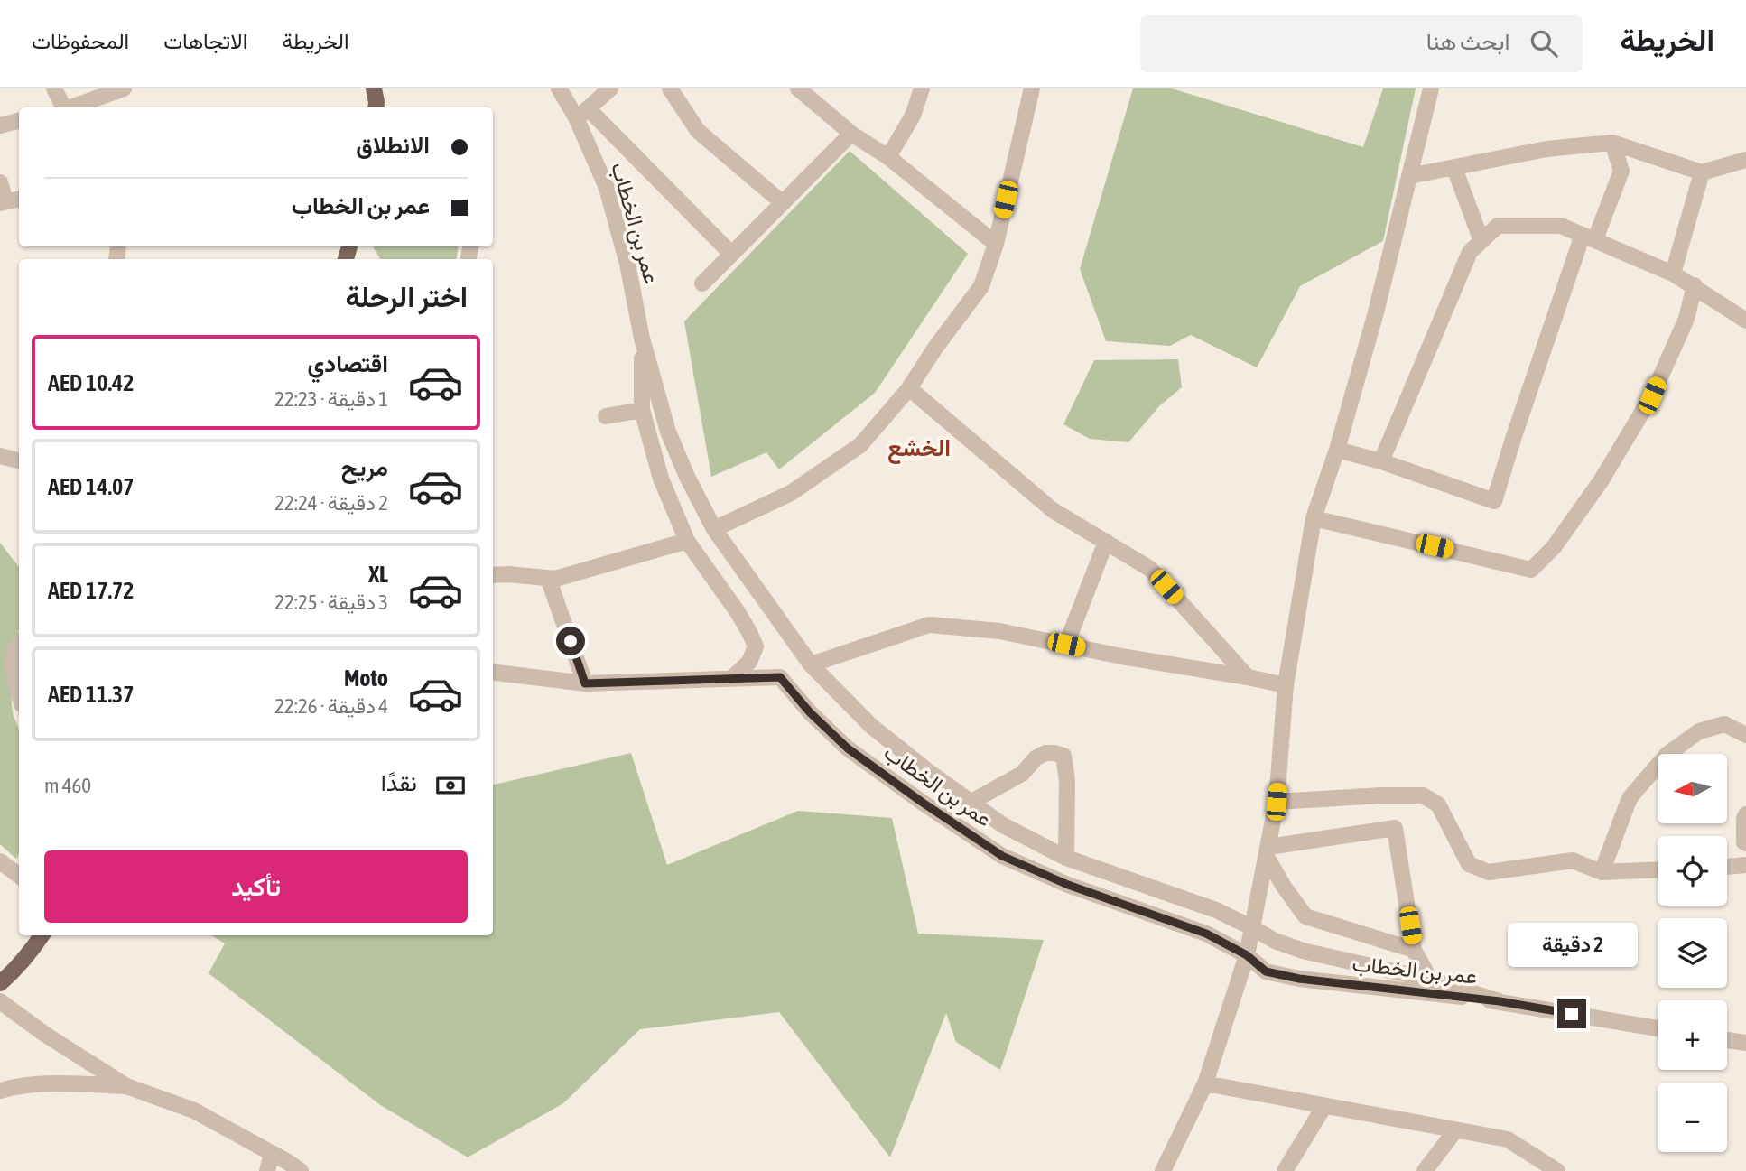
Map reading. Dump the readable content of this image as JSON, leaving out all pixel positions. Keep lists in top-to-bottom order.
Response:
{
  "streets": {
    "street": ["عمر بن الخطاب"]
  },
  "districts": ["الخشع"],
  "north": "left",
  "page": {
    "header": "الخريطة",
    "search": "ابحث هنا",
    "nav": ["الخريطة", "الاتجاهات", "المحفوظات"],
    "banner": ["الانطلاق", "عمر بن الخطاب"],
    "heading": "اختر الرحلة",
    "list": [
      {
        "name": "اقتصادي",
        "note": "1 دقيقة · 22:23",
        "value": "AED 10.42"
      },
      {
        "name": "مريح",
        "note": "2 دقيقة · 22:24",
        "value": "AED 14.07"
      },
      {
        "name": "XL",
        "note": "3 دقيقة · 22:25",
        "value": "AED 17.72"
      },
      {
        "name": "Moto",
        "note": "4 دقيقة · 22:26",
        "value": "AED 11.37"
      }
    ],
    "pay": ["نقدًا", "460 m"],
    "map_buttons": ["+", "−"],
    "buttons": "تأكيد",
    "bubble": "2 دقيقة"
  }
}
